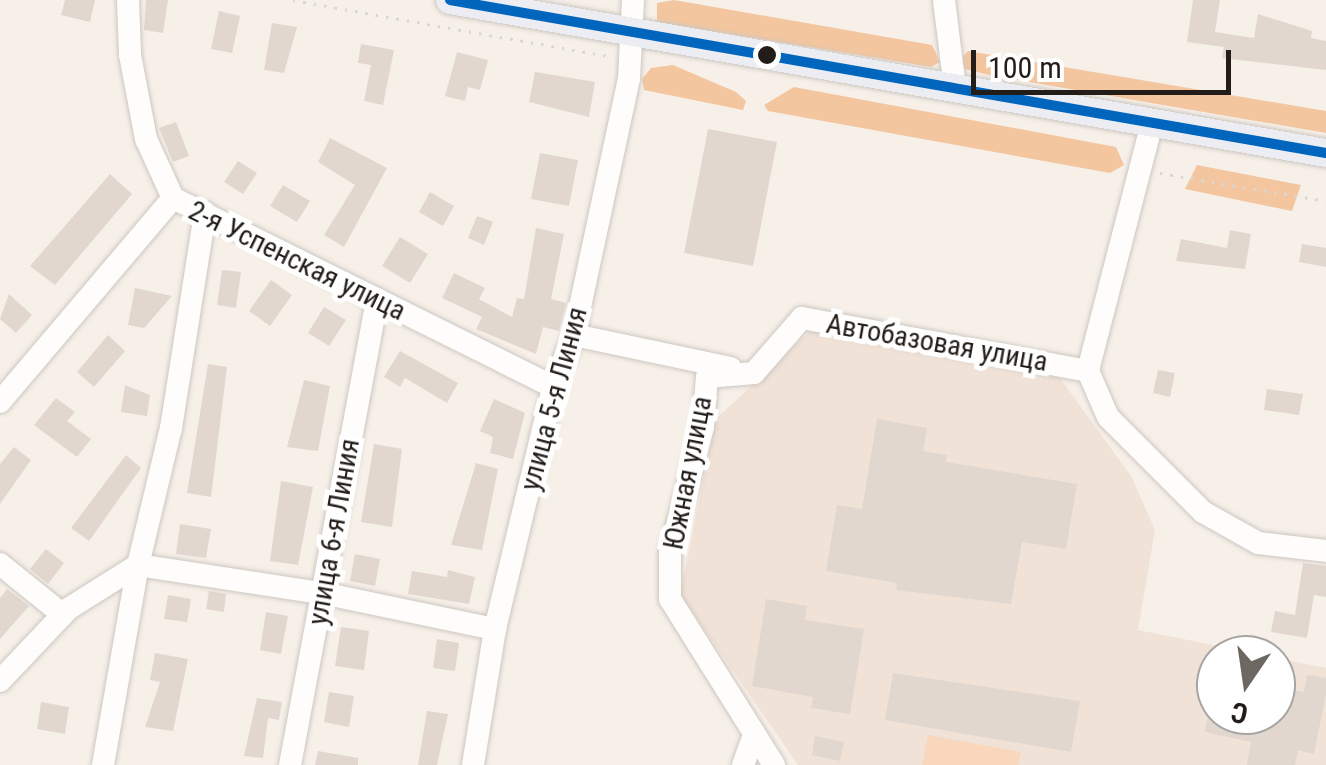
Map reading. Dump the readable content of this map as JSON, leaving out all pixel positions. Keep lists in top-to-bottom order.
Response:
{
  "streets": {
    "street": [
      "2-я Успенская улица",
      "Автобазовая улица",
      "улица 5-я Линия",
      "Южная улица",
      "улица 6-я Линия"
    ]
  },
  "crossings": [
    ["2-я Успенская улица", "улица 5-я Линия"],
    ["2-я Успенская улица", "улица 6-я Линия"],
    ["Автобазовая улица", "Южная улица"]
  ],
  "scale_bar": "100 m",
  "north": "bottom"
}
